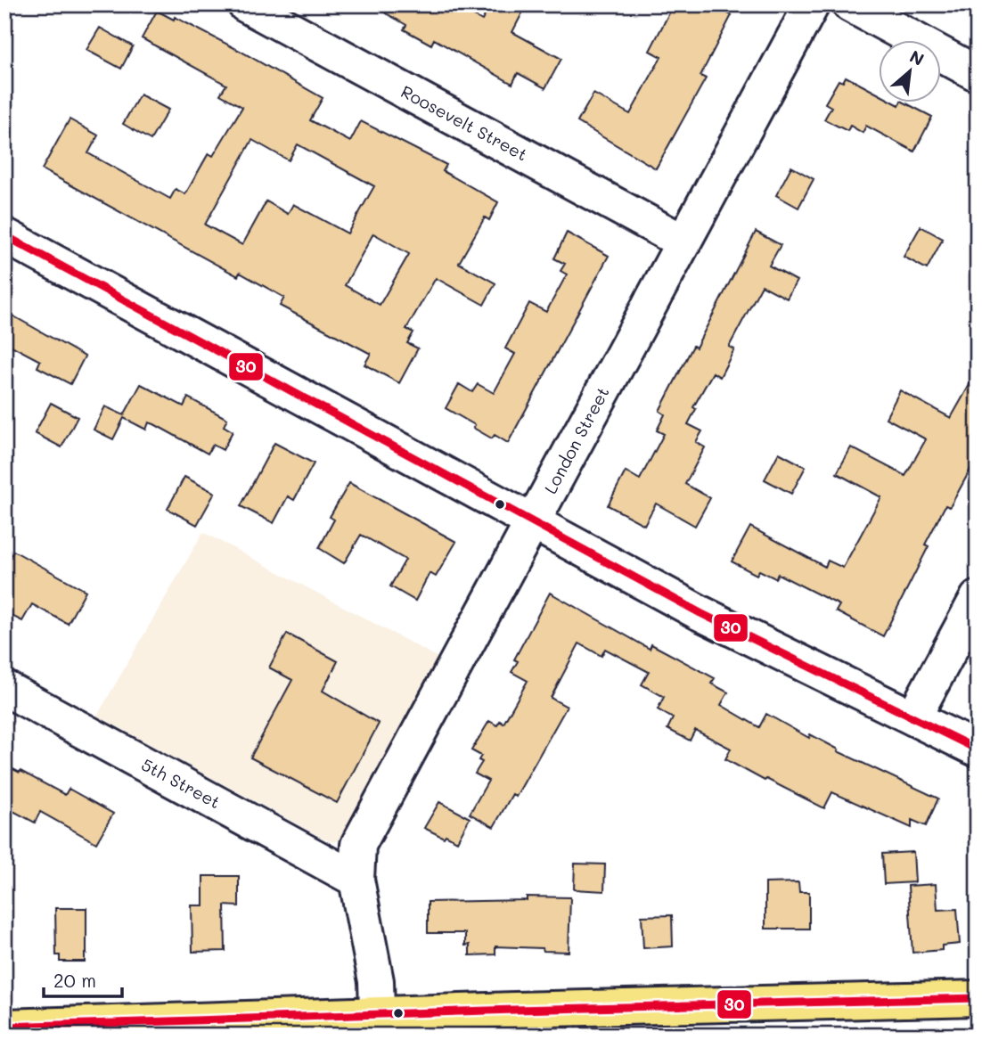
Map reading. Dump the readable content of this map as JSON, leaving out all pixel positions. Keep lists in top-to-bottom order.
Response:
{
  "streets": {
    "street": ["Roosevelt Street", "London Street", "5th Street"]
  },
  "crossings": [
    ["Roosevelt Street", "London Street"],
    ["London Street", "5th Street"]
  ],
  "lines": ["transit line 30"],
  "scale_bar": "20 m",
  "north": "top right"
}
